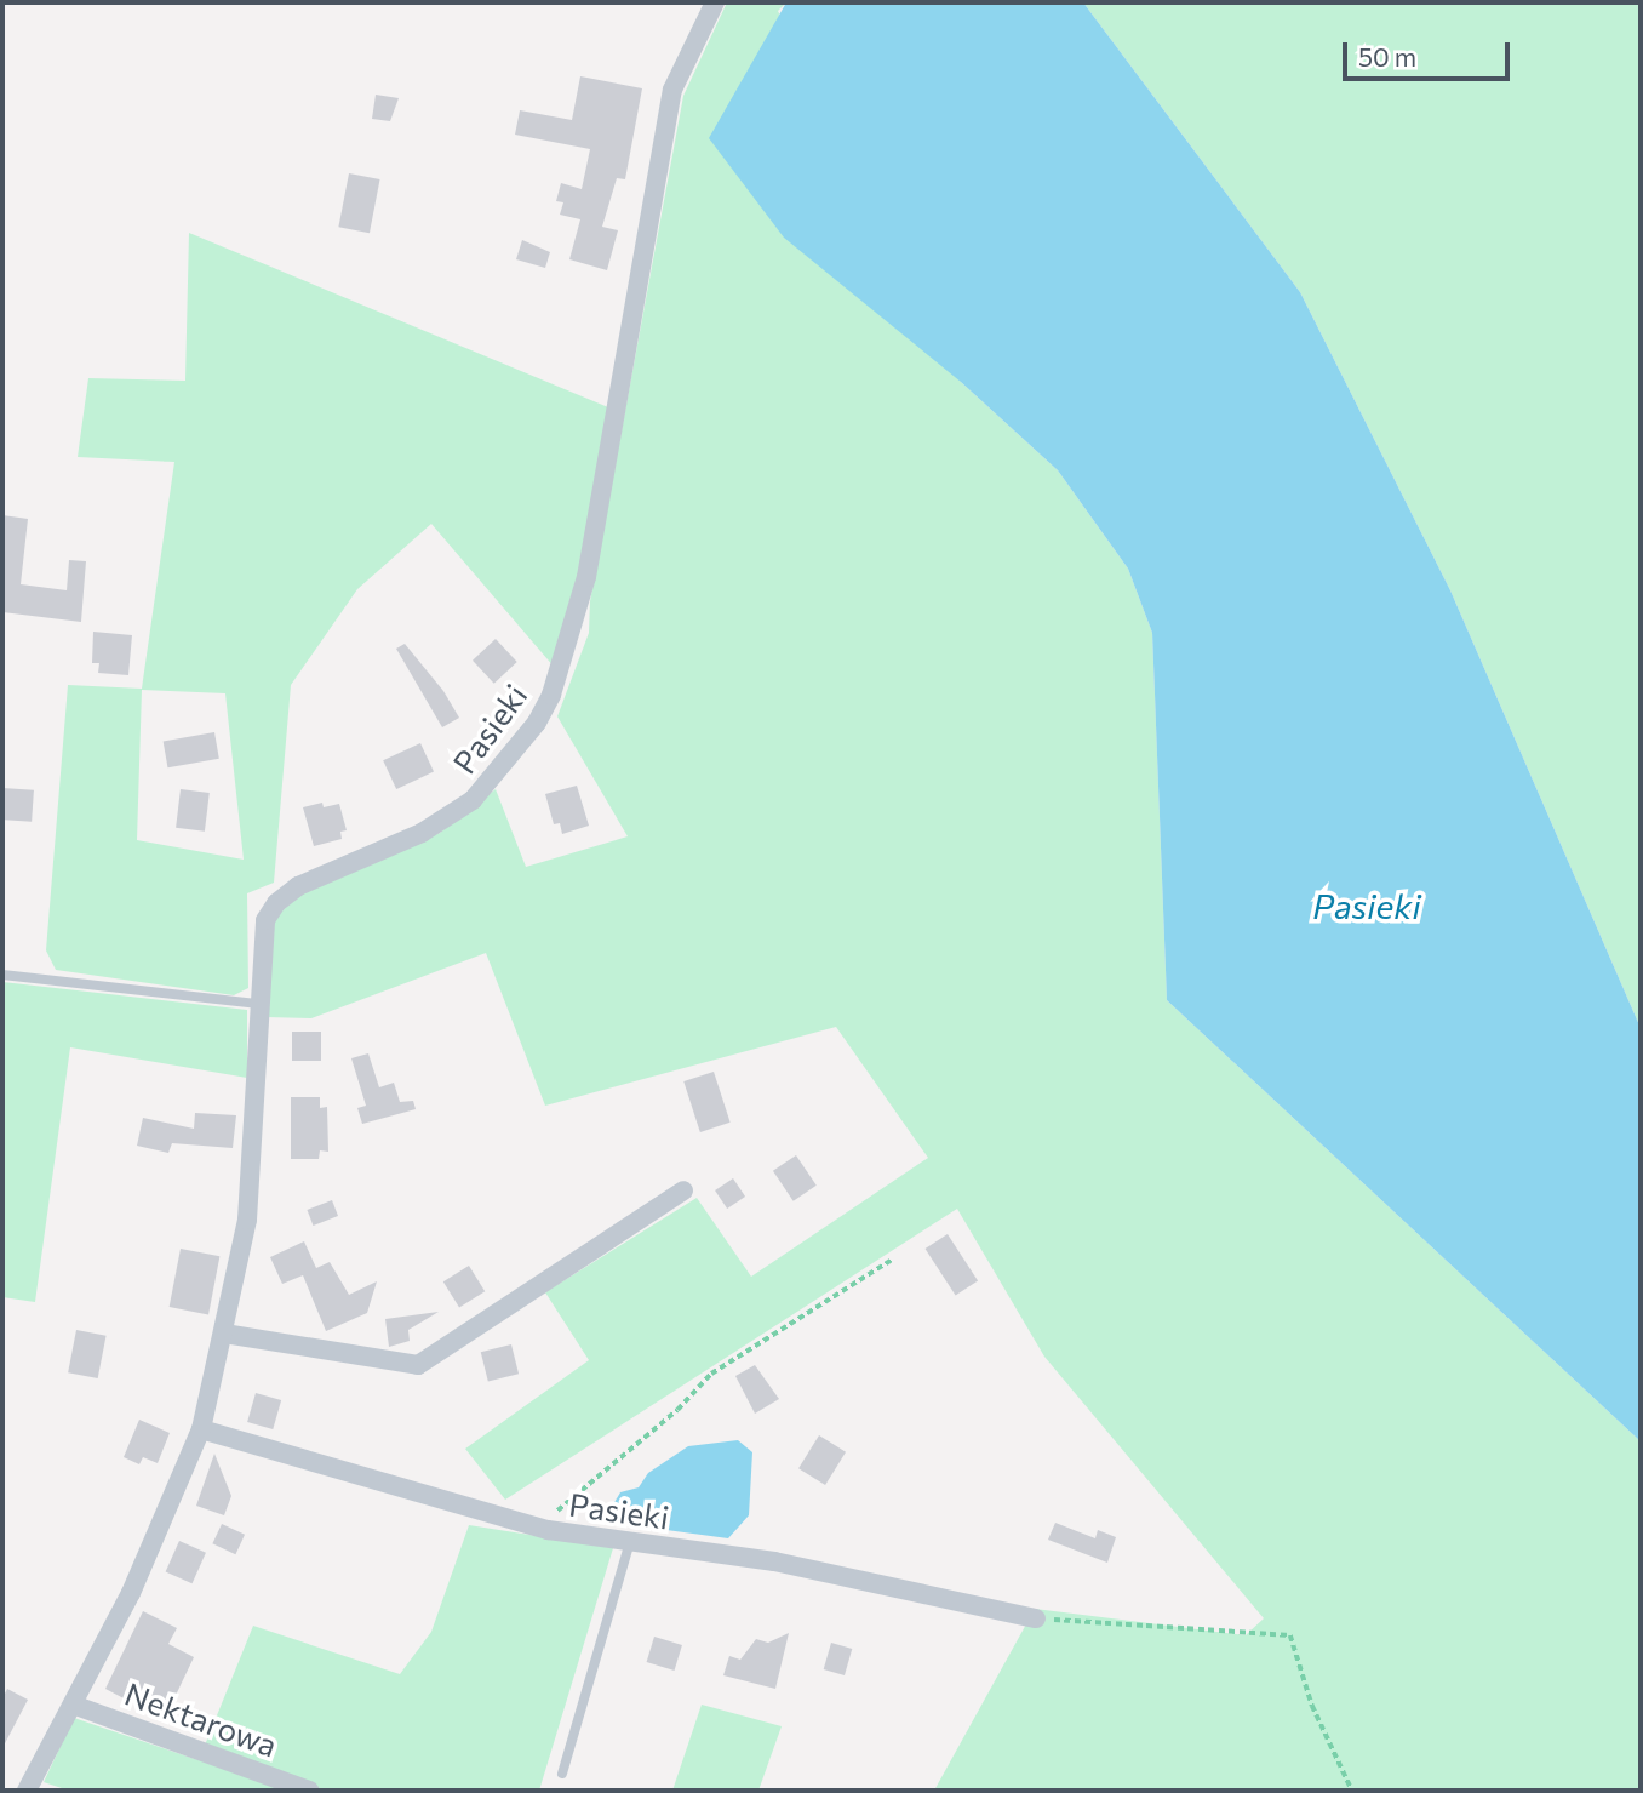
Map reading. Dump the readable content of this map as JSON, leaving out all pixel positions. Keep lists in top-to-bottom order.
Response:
{
  "streets": {
    "street": ["Pasieki", "Nektarowa"]
  },
  "crossings": [
    ["Pasieki", "Nektarowa"]
  ],
  "water": ["Pasieki"],
  "scale_bar": "50 m"
}
